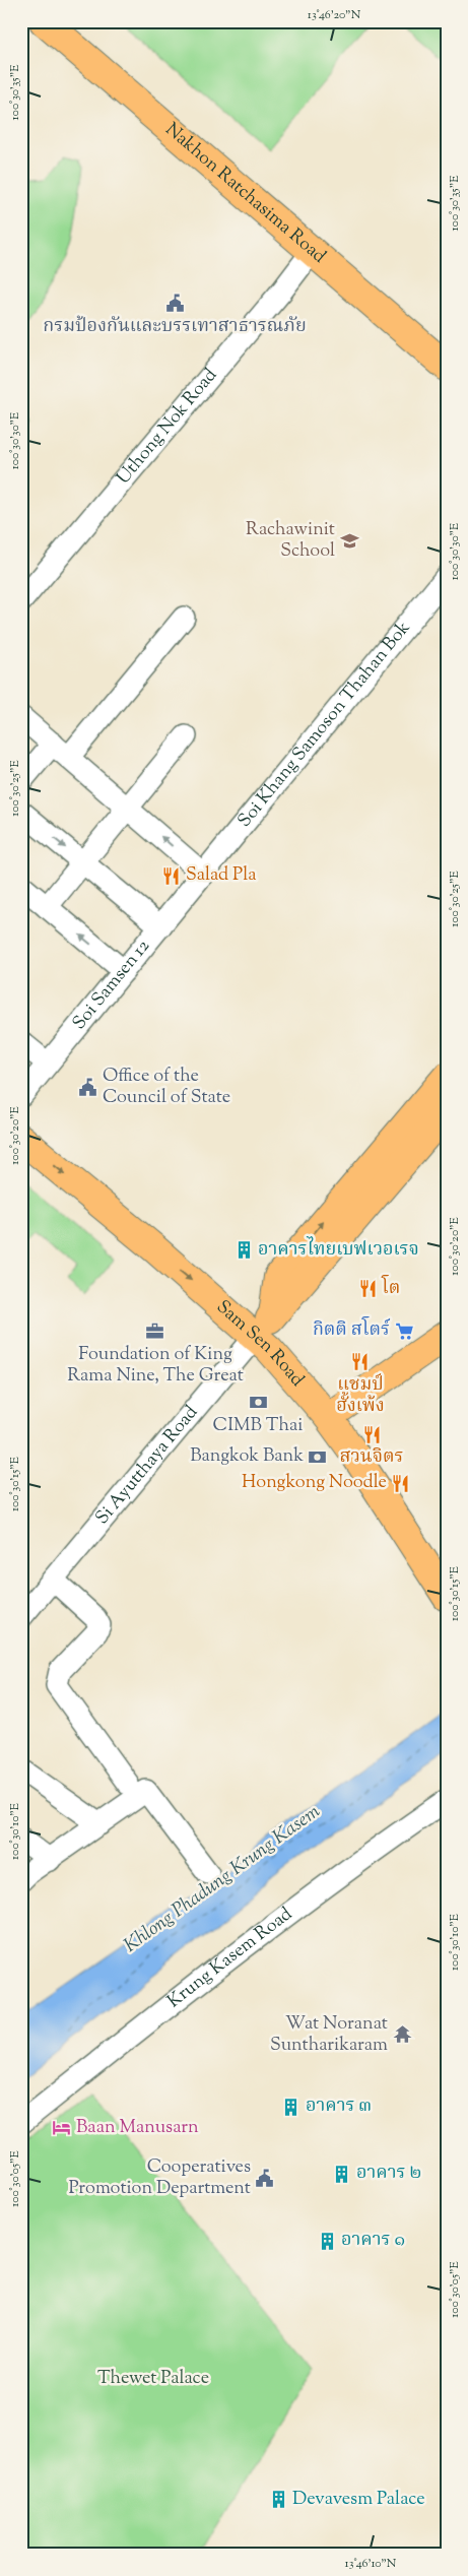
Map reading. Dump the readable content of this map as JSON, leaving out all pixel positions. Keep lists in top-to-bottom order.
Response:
{
  "streets": {
    "main road": ["Nakhon Ratchasima Road", "Sam Sen Road", "Si Ayutthaya Road"],
    "street": [
      "Uthong Nok Road",
      "Soi Khang Samoson Thahan Bok",
      "Soi Samsen 12",
      "Krung Kasem Road"
    ]
  },
  "crossings": [
    ["Nakhon Ratchasima Road", "Uthong Nok Road"],
    ["Soi Khang Samoson Thahan Bok", "Soi Samsen 12"],
    ["Sam Sen Road", "Si Ayutthaya Road"]
  ],
  "one_way": ["Sam Sen Road"],
  "water": ["Khlong Phadung Krung Kasem"],
  "parks": ["Thewet Palace"],
  "places": {
    "public building": ["กรมป้องกันและบรรเทาสาธารณภัย", "Office of the Council of State", "Cooperatives Promotion Department"],
    "school or university": ["Rachawinit School"],
    "restaurant": [
      "Salad Pla",
      "โต",
      "แชมป์ ฮั้งเพ้ง",
      "สวนจิตร",
      "Hongkong Noodle"
    ],
    "building": [
      "อาคารไทยเบฟเวอเรจ",
      "อาคาร ๓",
      "อาคาร ๒",
      "อาคาร ๑",
      "Devavesm Palace"
    ],
    "supermarket": ["กิตติ สโตร์"],
    "office": ["Foundation of King Rama Nine, The Great"],
    "bank": ["CIMB Thai", "Bangkok Bank"],
    "temple": ["Wat Noranat Suntharikaram"],
    "hotel": ["Baan Manusarn"]
  },
  "coordinates": [
    "13°46'20\"N",
    "100°30'35\"E",
    "100°30'30\"E",
    "100°30'25\"E",
    "100°30'20\"E",
    "100°30'15\"E",
    "100°30'10\"E",
    "100°30'05\"E",
    "13°46'10\"N"
  ]
}
